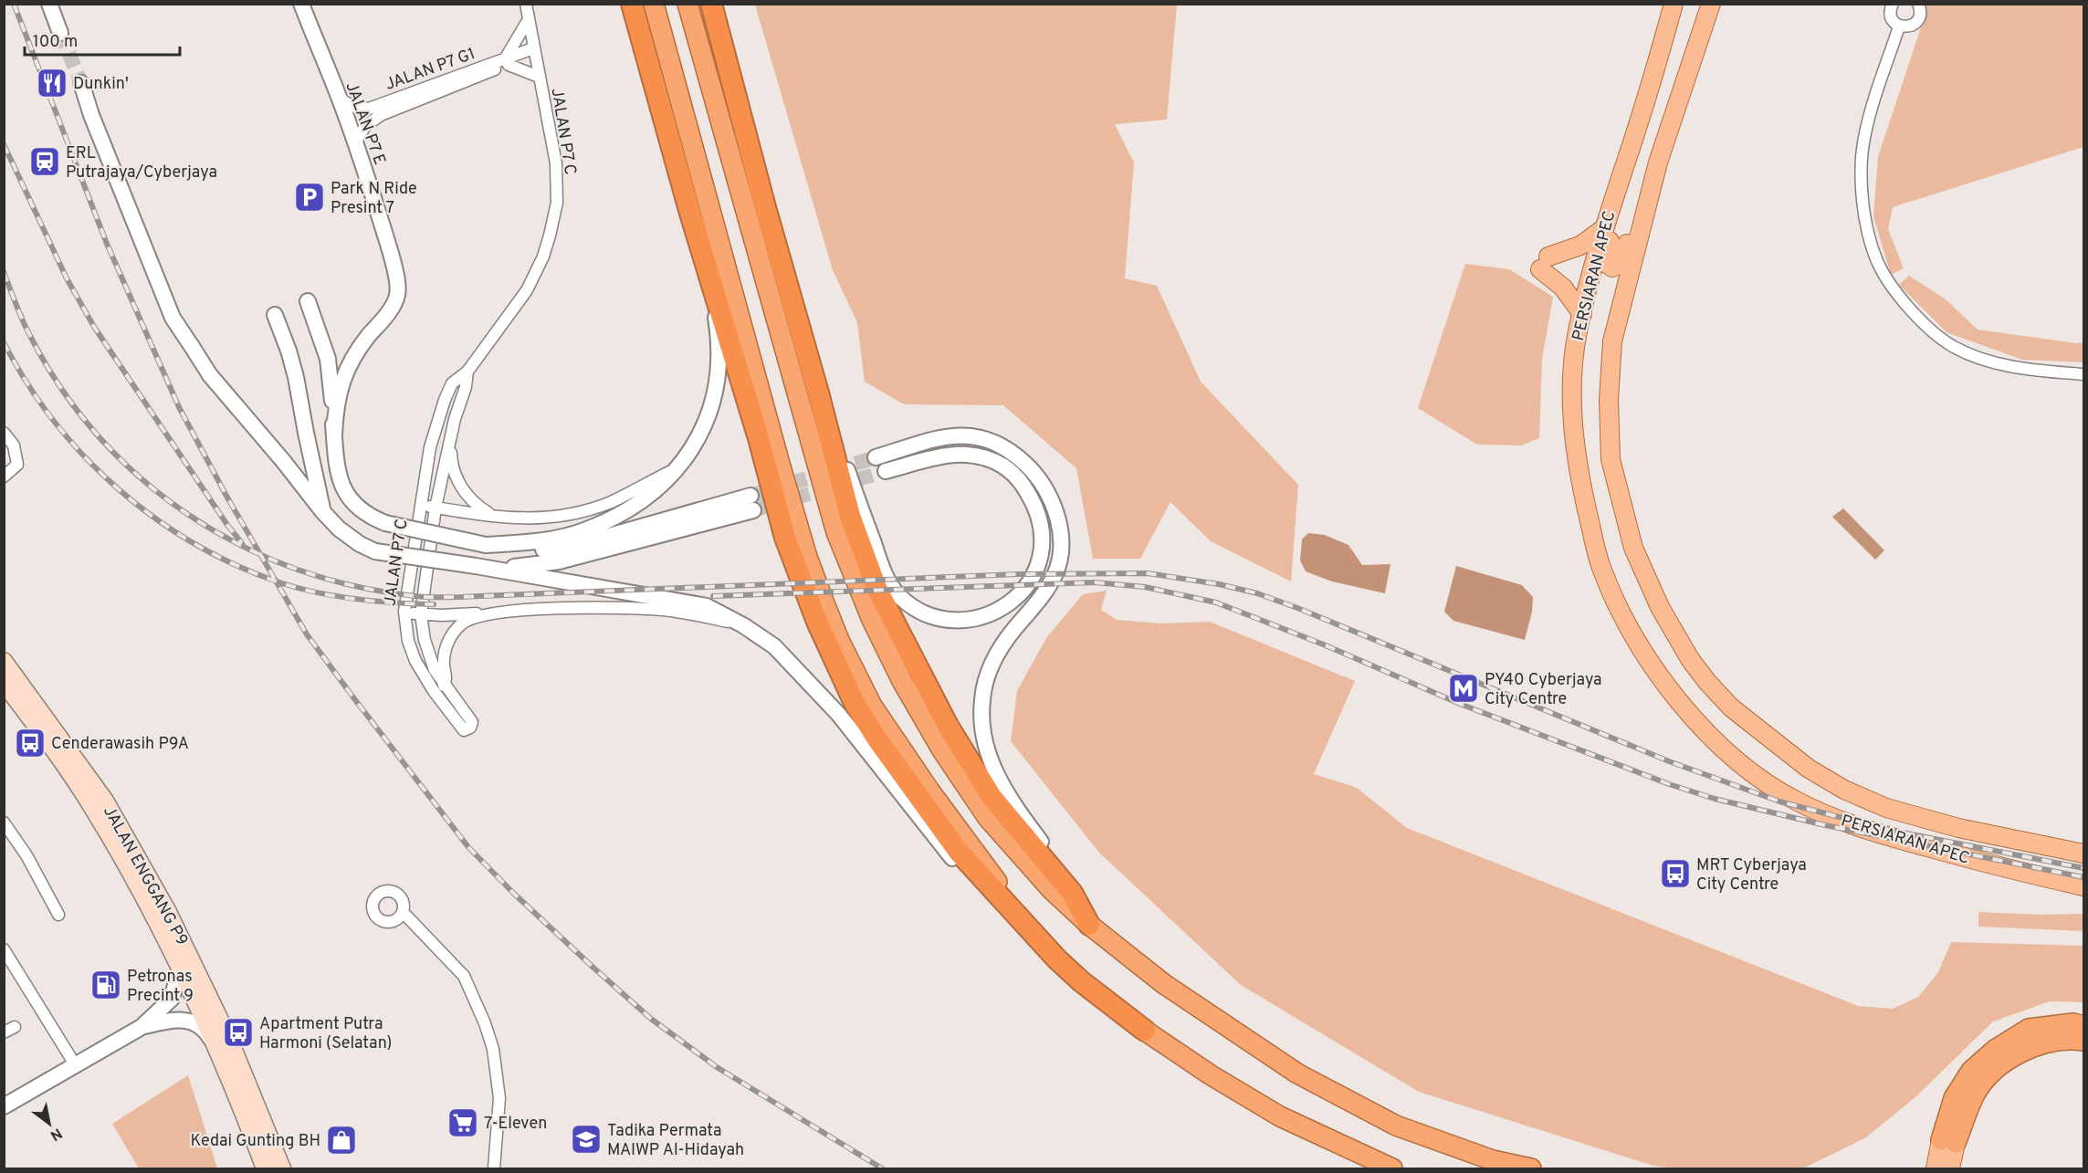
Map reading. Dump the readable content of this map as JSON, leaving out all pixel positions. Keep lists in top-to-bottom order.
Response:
{
  "streets": {
    "main road": ["PERSIARAN APEC", "JALAN ENGGANG P9"],
    "street": ["JALAN P7 G1", "JALAN P7 E", "JALAN P7 C"]
  },
  "crossings": [
    ["JALAN P7 G1", "JALAN P7 E"],
    ["JALAN P7 G1", "JALAN P7 C"]
  ],
  "places": {
    "restaurant": ["Dunkin'"],
    "station": ["ERL Putrajaya/Cyberjaya"],
    "parking": ["Park N Ride Presint 7"],
    "metro station": ["PY40 Cyberjaya City Centre"],
    "bus stop": ["Cenderawasih P9A", "MRT Cyberjaya City Centre", "Apartment Putra Harmoni (Selatan)"],
    "fuel station": ["Petronas Precint 9"],
    "supermarket": ["7-Eleven"],
    "school or university": ["Tadika Permata MAIWP Al-Hidayah"],
    "shop": ["Kedai Gunting BH"]
  },
  "scale_bar": "100 m",
  "north": "bottom right"
}
